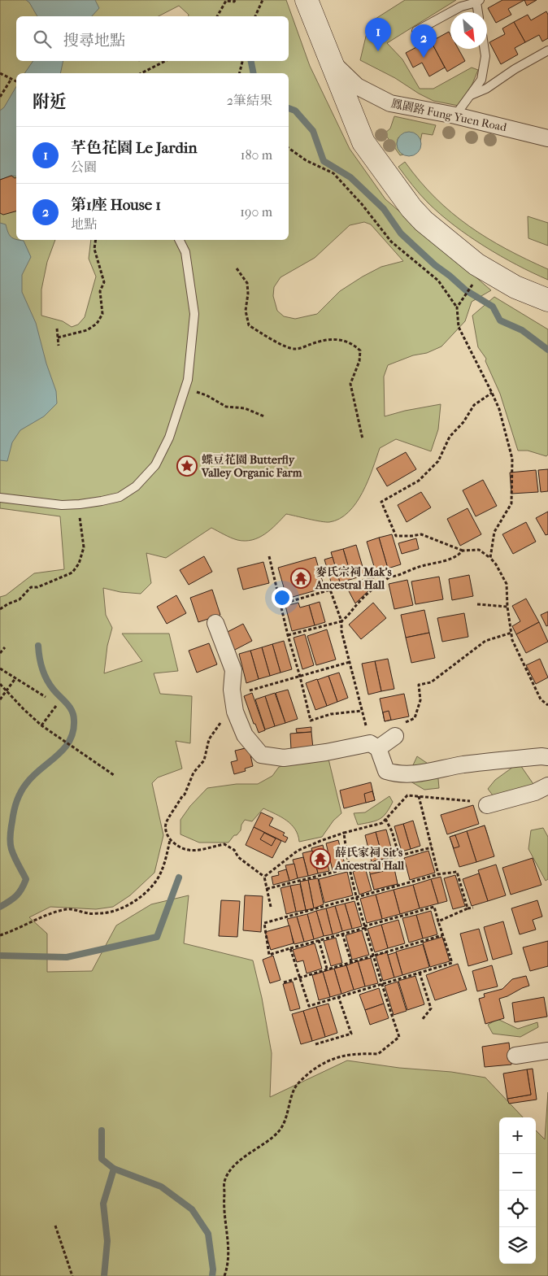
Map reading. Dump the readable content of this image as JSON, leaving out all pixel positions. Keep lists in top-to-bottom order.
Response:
{
  "streets": {
    "street": ["鳳園路 Fung Yuen Road"]
  },
  "places": {
    "place": ["蝶豆花園 Butterfly Valley Organic Farm"],
    "temple": ["麥氏宗祠 Mak's Ancestral Hall", "薛氏家祠 Sit's Ancestral Hall"]
  },
  "north": "bottom right",
  "page": {
    "search": "搜尋地點",
    "pins": ["1", "2"],
    "heading": ["附近", "2筆結果"],
    "list": [
      {
        "mark": "1",
        "name": "芊色花園 Le Jardin",
        "note": "公園",
        "value": "180 m"
      },
      {
        "mark": "2",
        "name": "第1座 House 1",
        "note": "地點",
        "value": "190 m"
      }
    ],
    "map_buttons": ["+", "−"]
  }
}
